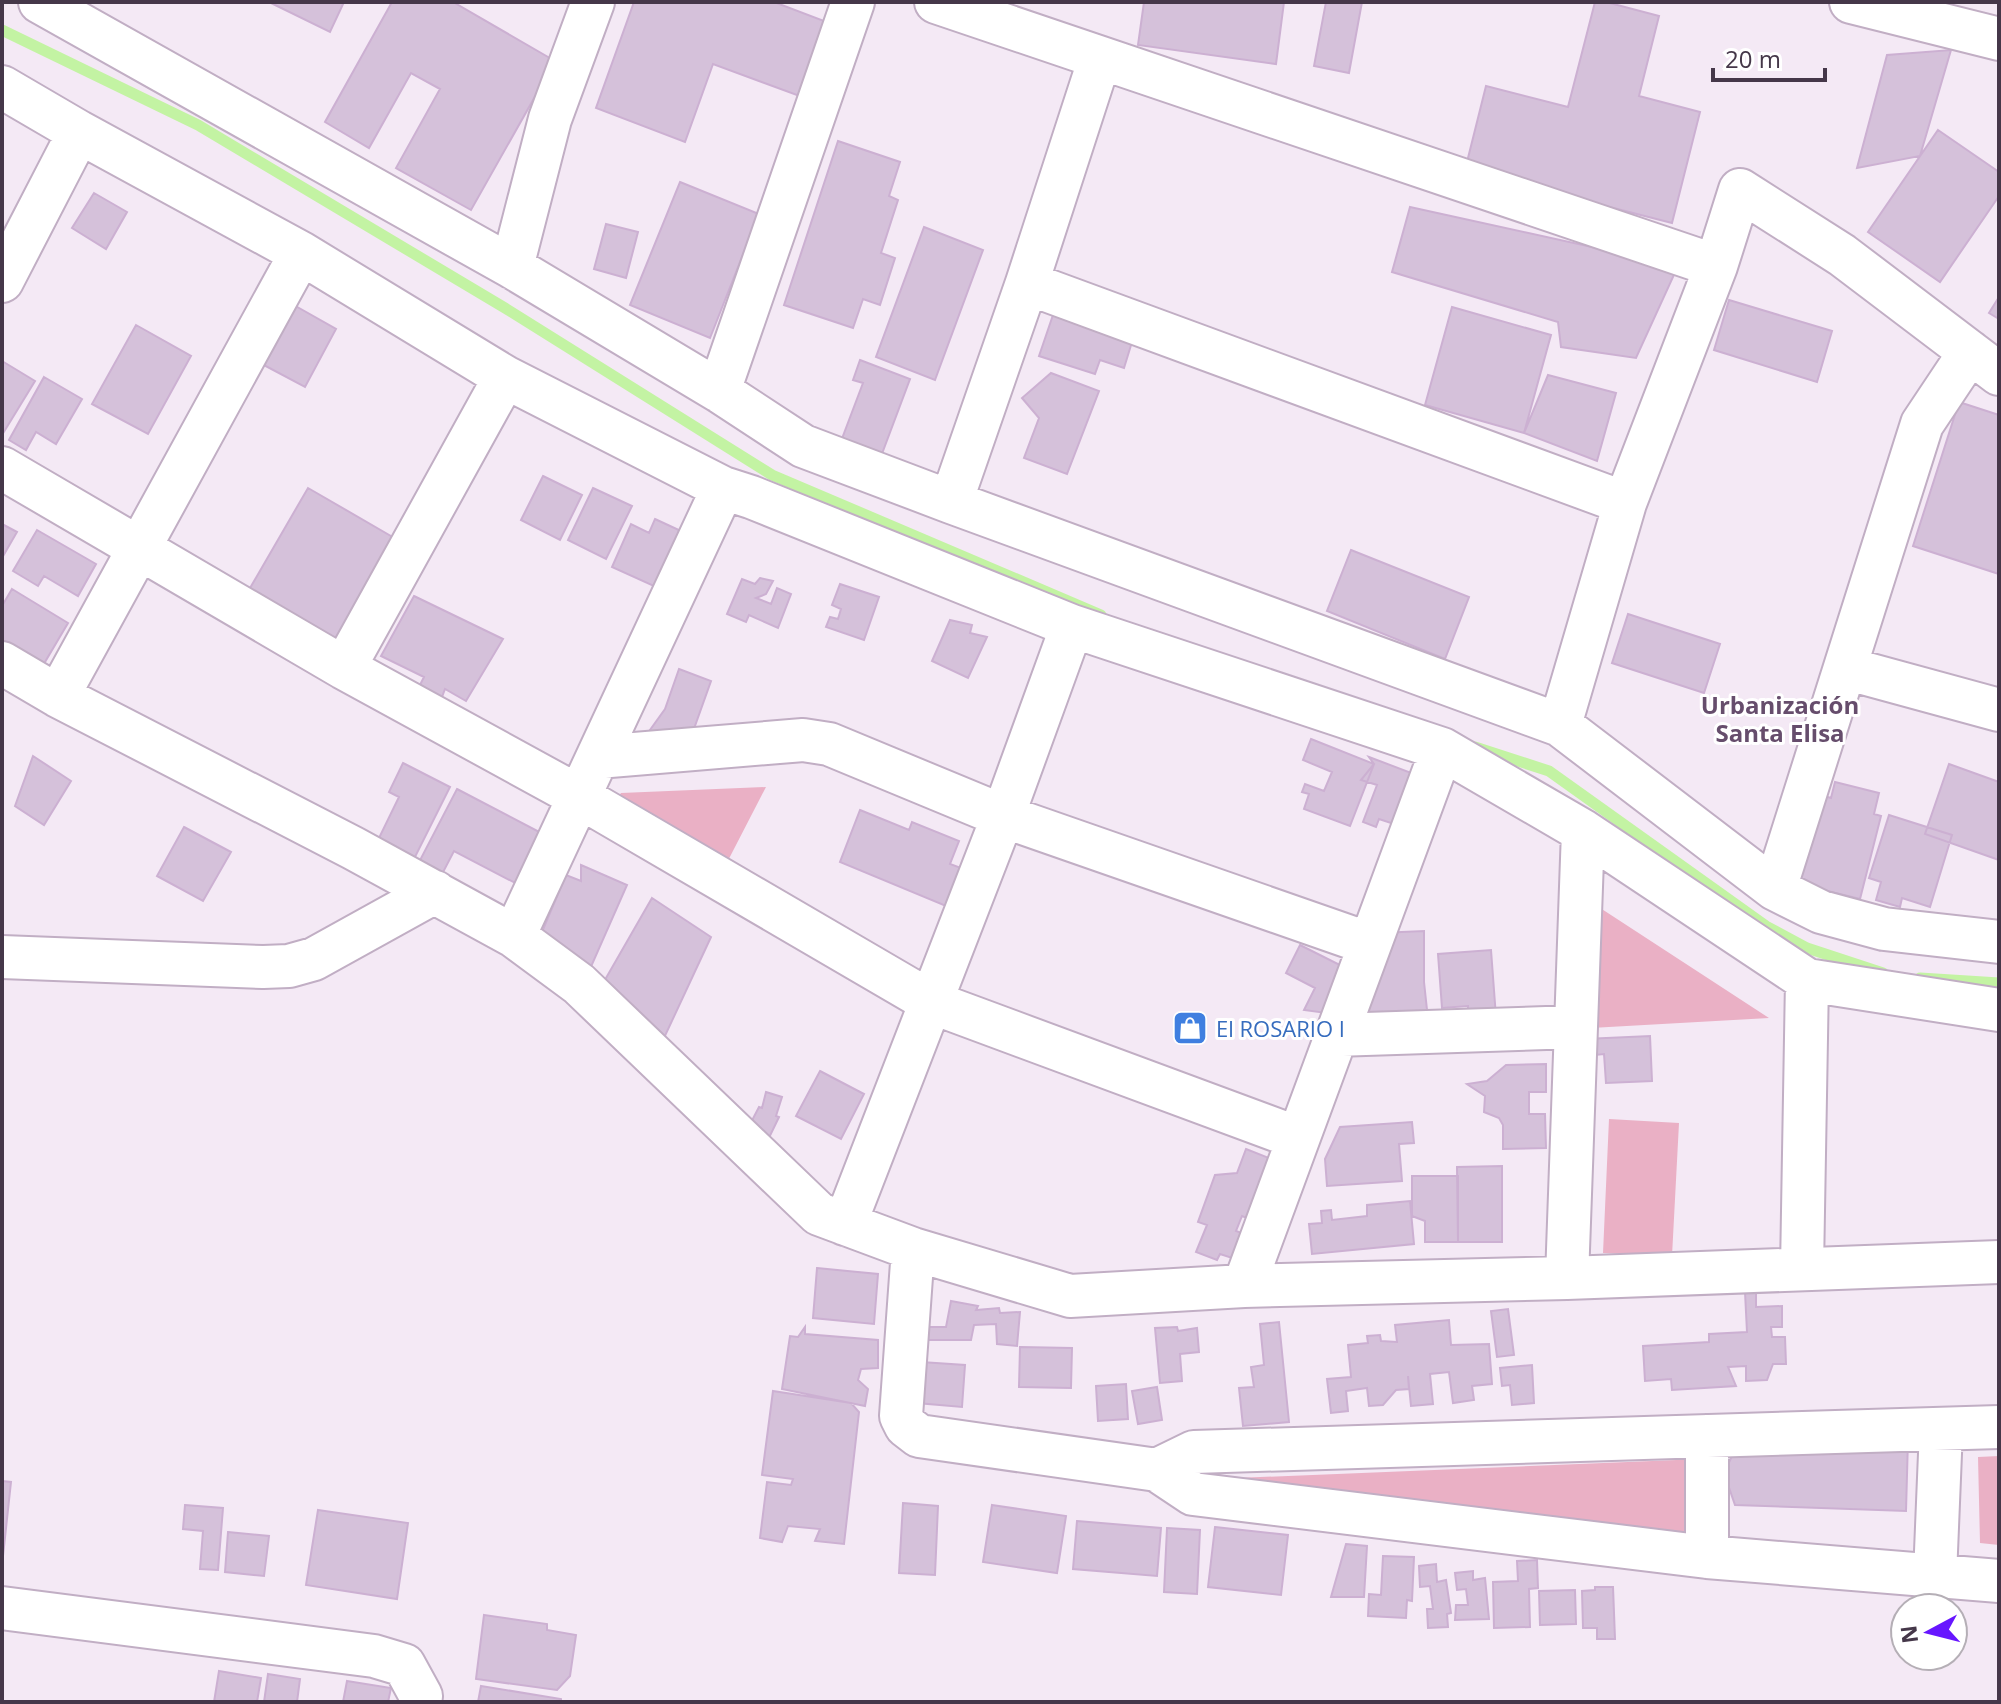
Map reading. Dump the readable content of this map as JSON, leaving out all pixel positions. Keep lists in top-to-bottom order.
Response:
{
  "districts": ["Urbanización Santa Elisa"],
  "places": {
    "shop": ["El ROSARIO I"]
  },
  "scale_bar": "20 m",
  "north": "left"
}
